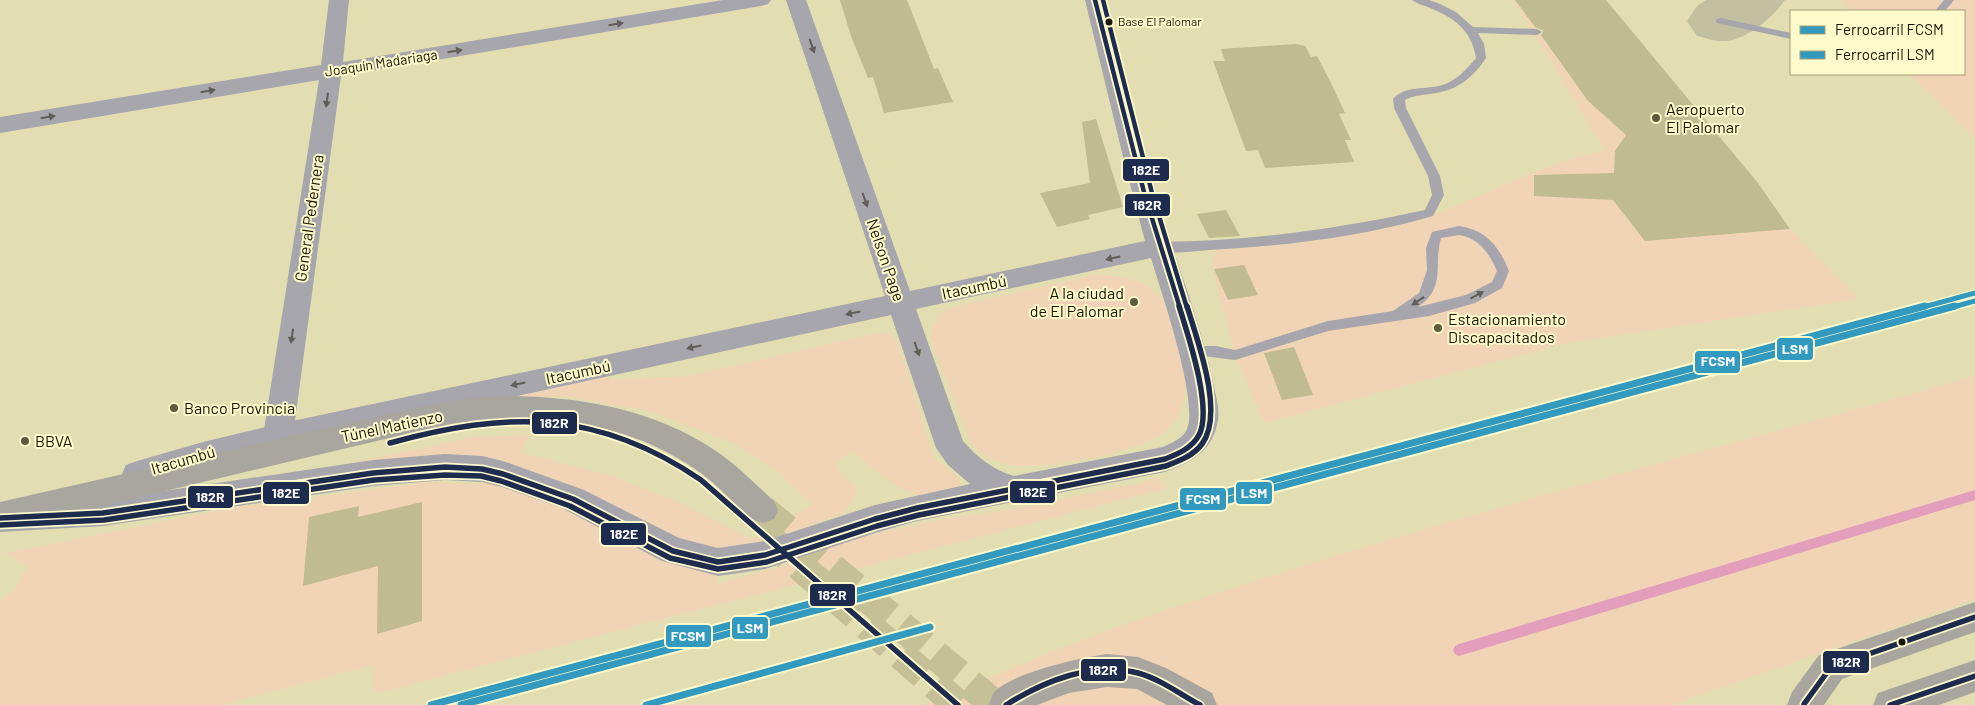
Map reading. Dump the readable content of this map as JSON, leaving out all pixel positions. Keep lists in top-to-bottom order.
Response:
{
  "streets": {
    "main road": ["Túnel Matienzo"],
    "street": [
      "Joaquín Madariaga",
      "General Pedernera",
      "Nelson Page",
      "Itacumbú"
    ]
  },
  "crossings": [
    ["Joaquín Madariaga", "General Pedernera"],
    ["General Pedernera", "Itacumbú"],
    ["Nelson Page", "Itacumbú"],
    ["Itacumbú", "Túnel Matienzo"]
  ],
  "one_way": ["Joaquín Madariaga", "General Pedernera", "Nelson Page"],
  "places": [
    "Base El Palomar",
    "Aeropuerto El Palomar",
    "A la ciudad de El Palomar",
    "Estacionamiento Discapacitados",
    "Banco Provincia",
    "BBVA"
  ],
  "lines": [
    "transit line 182R",
    "transit line 182E",
    "rail line FCSM",
    "rail line LSM"
  ],
  "legend": ["Ferrocarril FCSM", "Ferrocarril LSM"]
}
